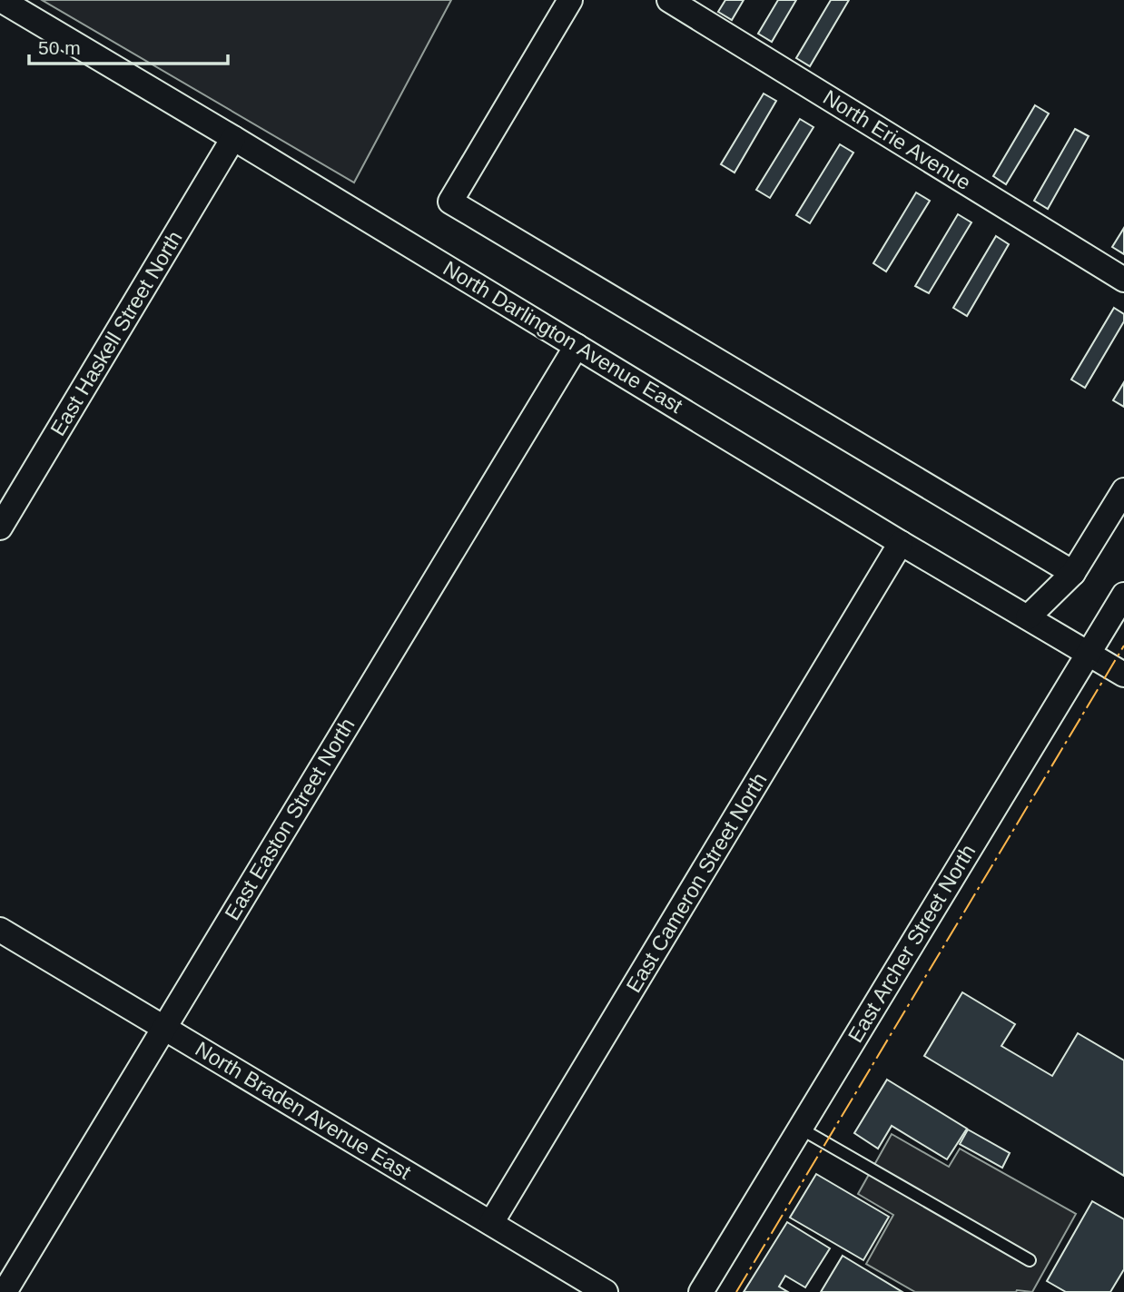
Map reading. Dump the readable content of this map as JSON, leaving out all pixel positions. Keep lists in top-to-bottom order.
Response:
{
  "streets": {
    "street": [
      "North Erie Avenue",
      "East Haskell Street North",
      "North Darlington Avenue East",
      "East Easton Street North",
      "East Cameron Street North",
      "East Archer Street North",
      "North Braden Avenue East"
    ]
  },
  "crossings": [
    ["East Haskell Street North", "North Darlington Avenue East"],
    ["North Darlington Avenue East", "East Easton Street North"],
    ["North Darlington Avenue East", "East Cameron Street North"],
    ["North Darlington Avenue East", "East Archer Street North"],
    ["East Easton Street North", "North Braden Avenue East"],
    ["East Cameron Street North", "North Braden Avenue East"]
  ],
  "scale_bar": "50 m"
}
